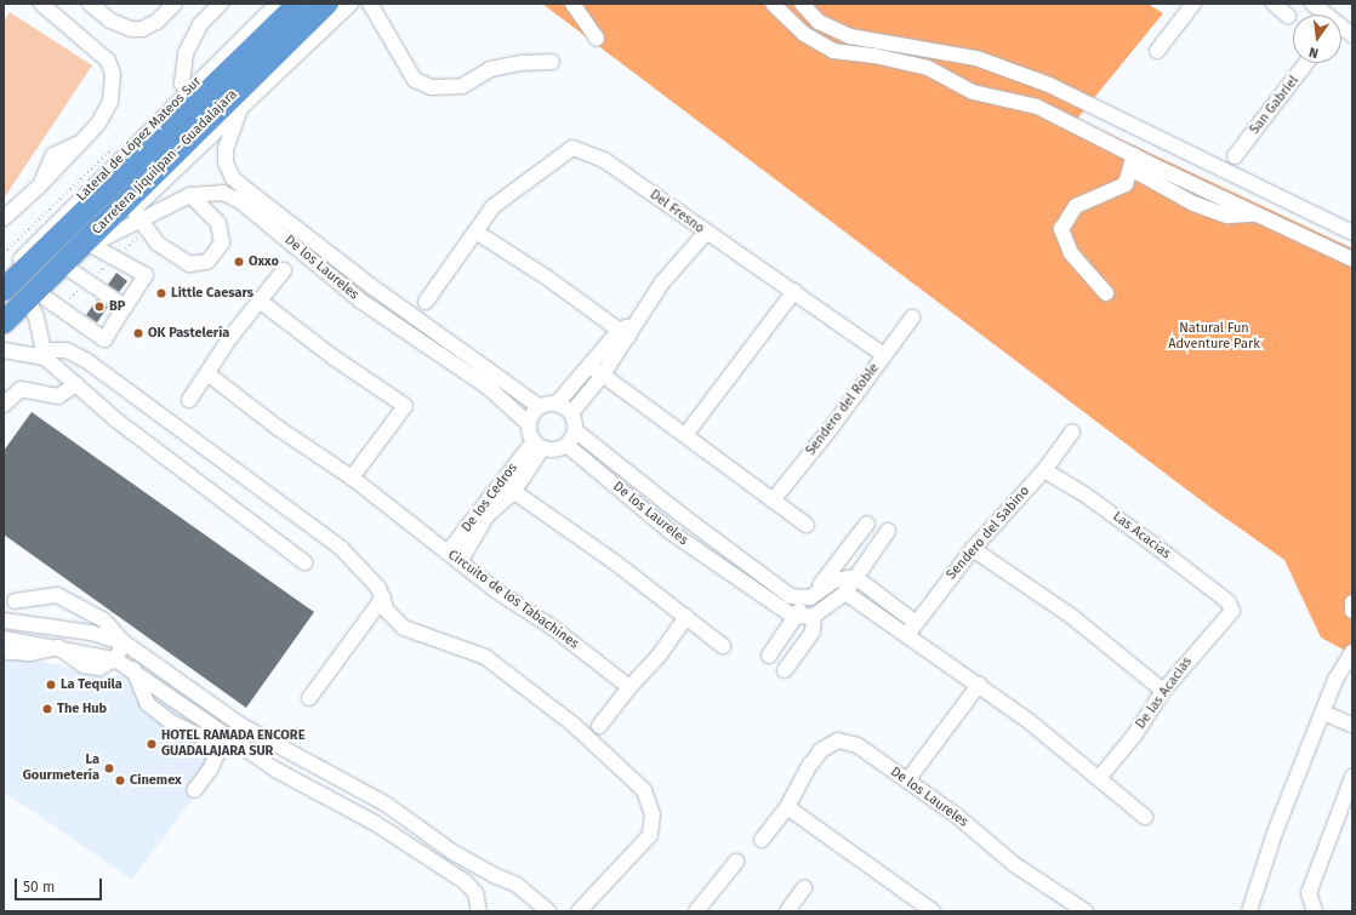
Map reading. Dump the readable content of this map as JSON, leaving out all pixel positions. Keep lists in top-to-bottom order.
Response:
{
  "streets": {
    "highway": ["Carretera Jiquilpan - Guadalajara"],
    "street": [
      "San Gabriel",
      "Lateral de López Mateos Sur",
      "Del Fresno",
      "De los Laureles",
      "Sendero del Roble",
      "De los Cedros",
      "Sendero del Sabino",
      "Las Acacias",
      "Circuito de los Tabachines",
      "De las Acacias"
    ]
  },
  "crossings": [
    ["Del Fresno", "Sendero del Roble"],
    ["De los Laureles", "De los Cedros"],
    ["De los Cedros", "Circuito de los Tabachines"],
    ["Sendero del Sabino", "Las Acacias"],
    ["Las Acacias", "De las Acacias"]
  ],
  "parks": ["Natural Fun Adventure Park"],
  "places": [
    "Oxxo",
    "Little Caesars",
    "BP",
    "OK Pastelería",
    "La Tequila",
    "The Hub",
    "HOTEL RAMADA ENCORE GUADALAJARA SUR",
    "La Gourmetería",
    "Cinemex"
  ],
  "scale_bar": "50 m",
  "north": "bottom"
}
